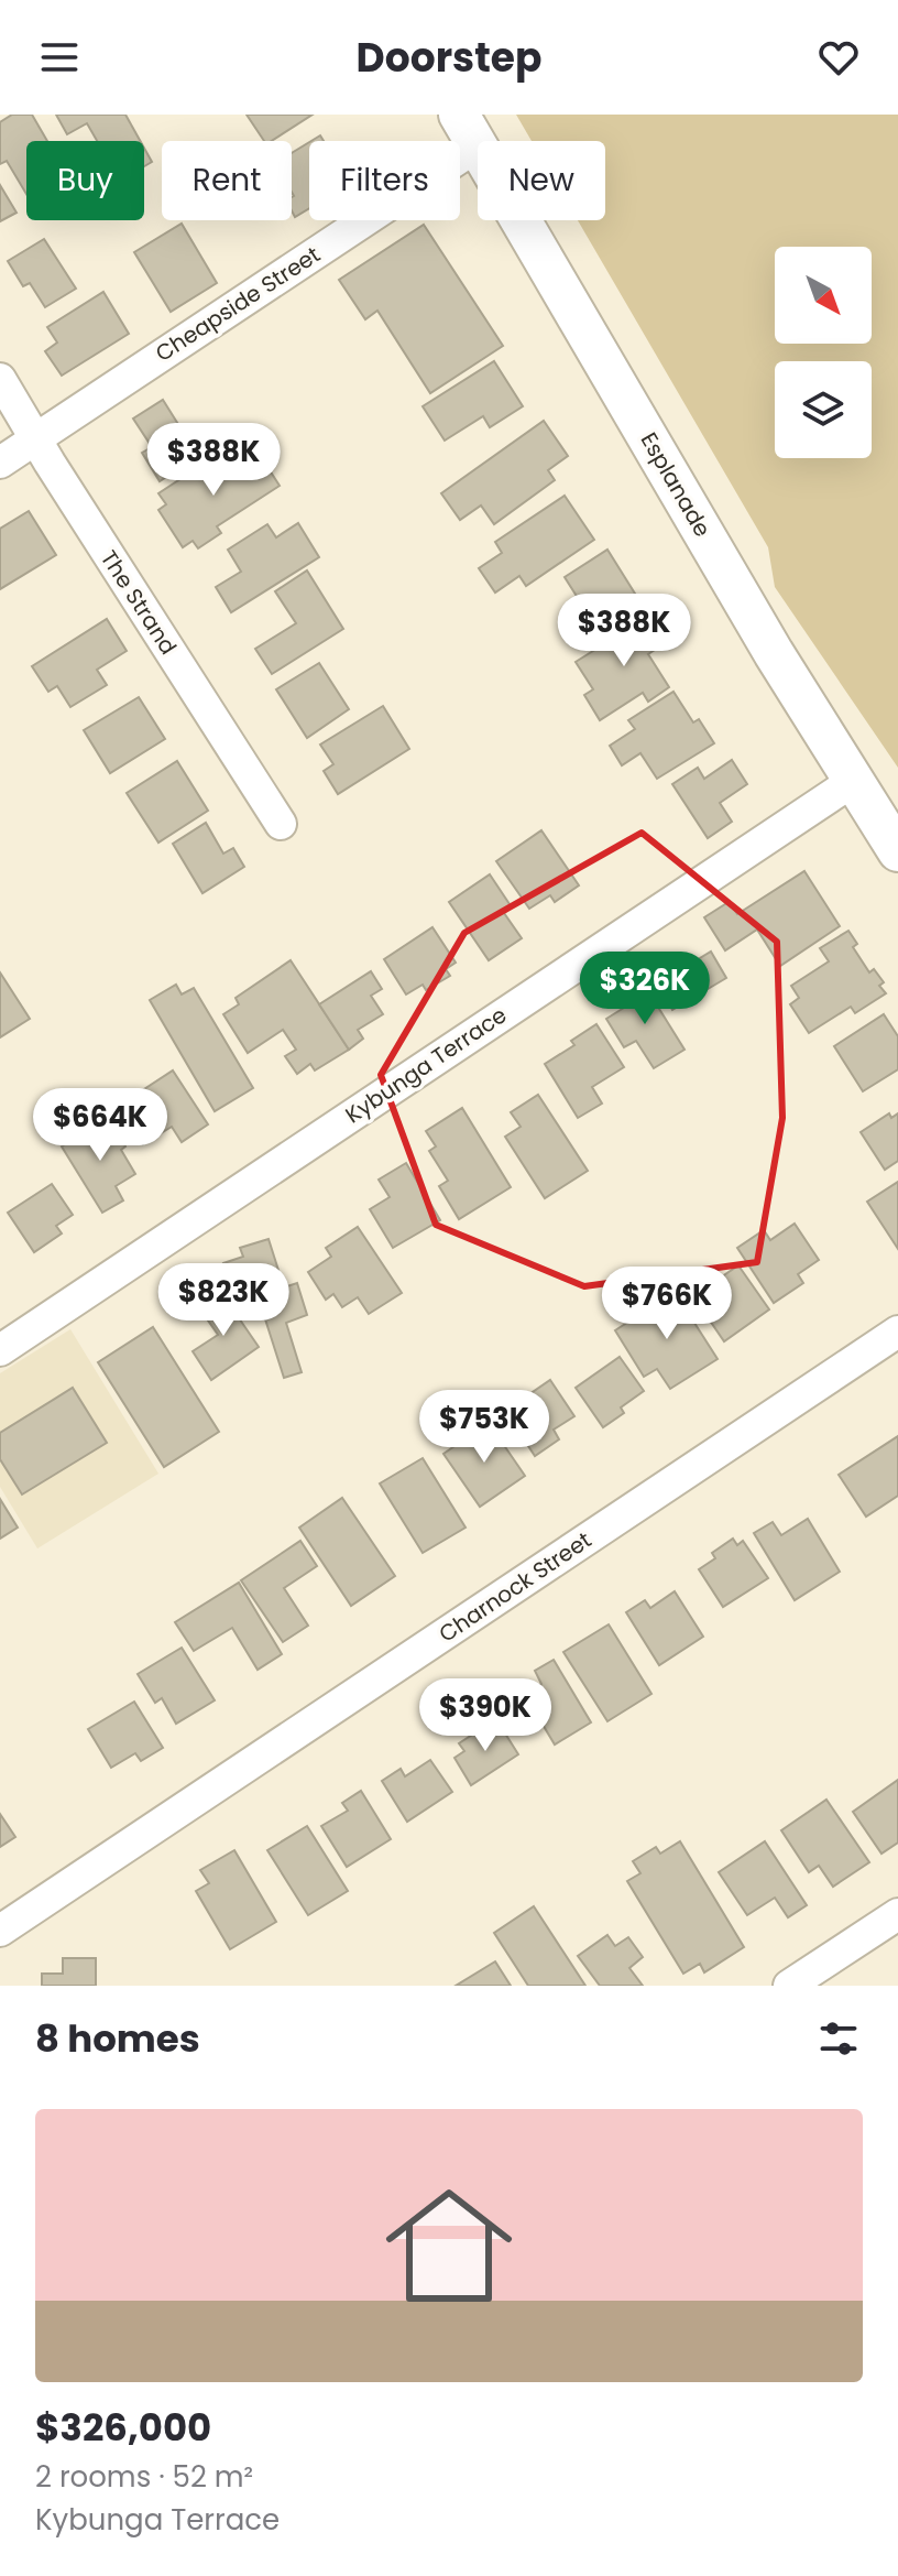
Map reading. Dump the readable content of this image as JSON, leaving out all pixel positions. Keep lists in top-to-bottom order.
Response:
{
  "streets": {
    "street": [
      "Cheapside Street",
      "Esplanade",
      "The Strand",
      "Kybunga Terrace",
      "Charnock Street"
    ]
  },
  "crossings": [
    ["Cheapside Street", "Esplanade"],
    ["Cheapside Street", "The Strand"],
    ["Esplanade", "Kybunga Terrace"]
  ],
  "north": "bottom right",
  "page": {
    "header": "Doorstep",
    "chip": [
      "Buy",
      "Rent",
      "Filters",
      "New"
    ],
    "price": [
      "$388K",
      "$388K",
      "$326K",
      "$664K",
      "$823K",
      "$766K",
      "$753K",
      "$390K"
    ],
    "heading": "8 homes",
    "list": [
      {
        "name": "$326,000",
        "note": "2 rooms · 52 m² · Kybunga Terrace"
      }
    ]
  }
}
